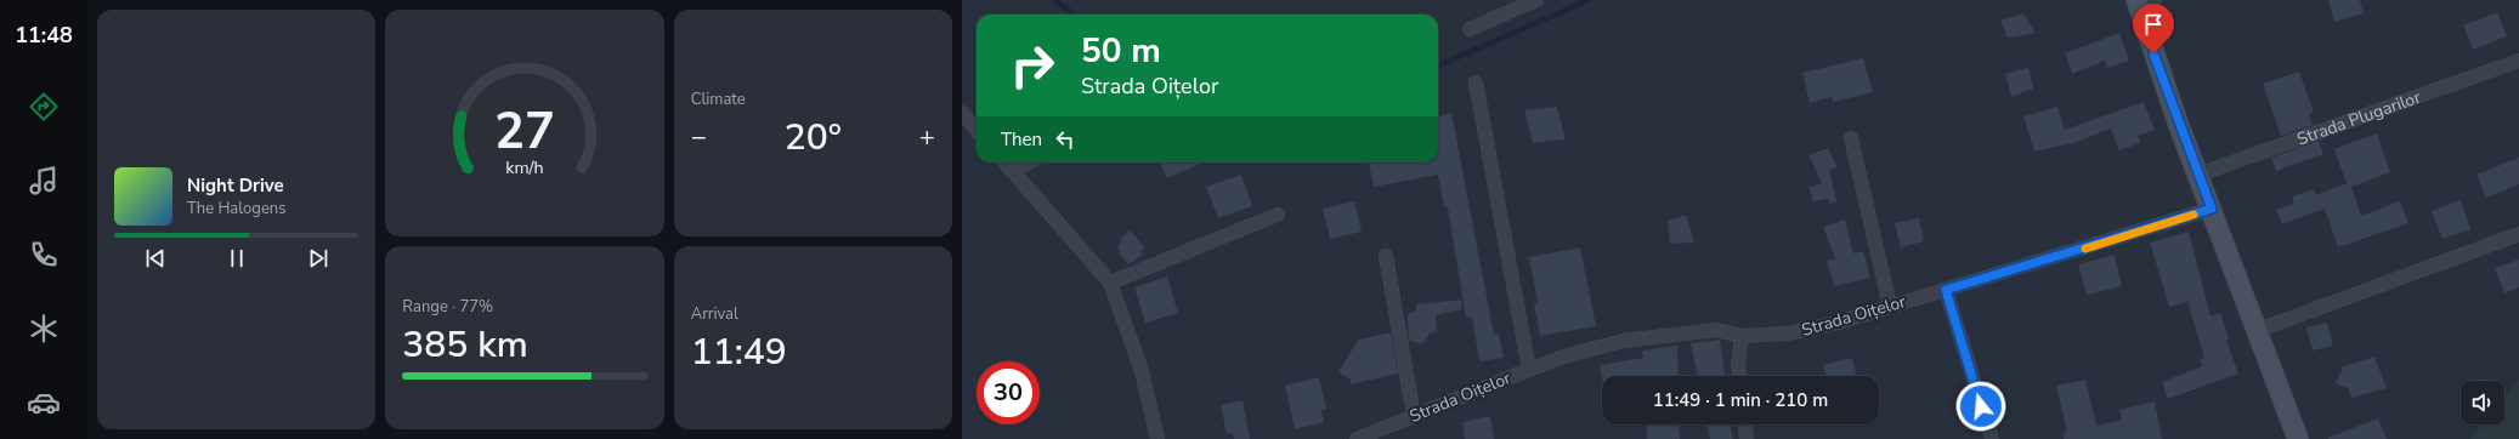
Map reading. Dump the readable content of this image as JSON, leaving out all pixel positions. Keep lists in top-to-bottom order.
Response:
{
  "streets": {
    "street": ["Strada Plugarilor", "Strada Oițelor"]
  },
  "page": {
    "tabs": "11:48",
    "tile": [
      "Climate",
      ["Range · 77%", "385 km"],
      ["Arrival", "11:49"]
    ],
    "turn": ["50 m", "Strada Oițelor"],
    "then": "Then",
    "heat": ["−", "20°", "+"],
    "song": ["Night Drive", "The Halogens"],
    "limit": "30",
    "trip": "11:49 · 1 min · 210 m",
    "gauge": ["27", "km/h"]
  }
}
